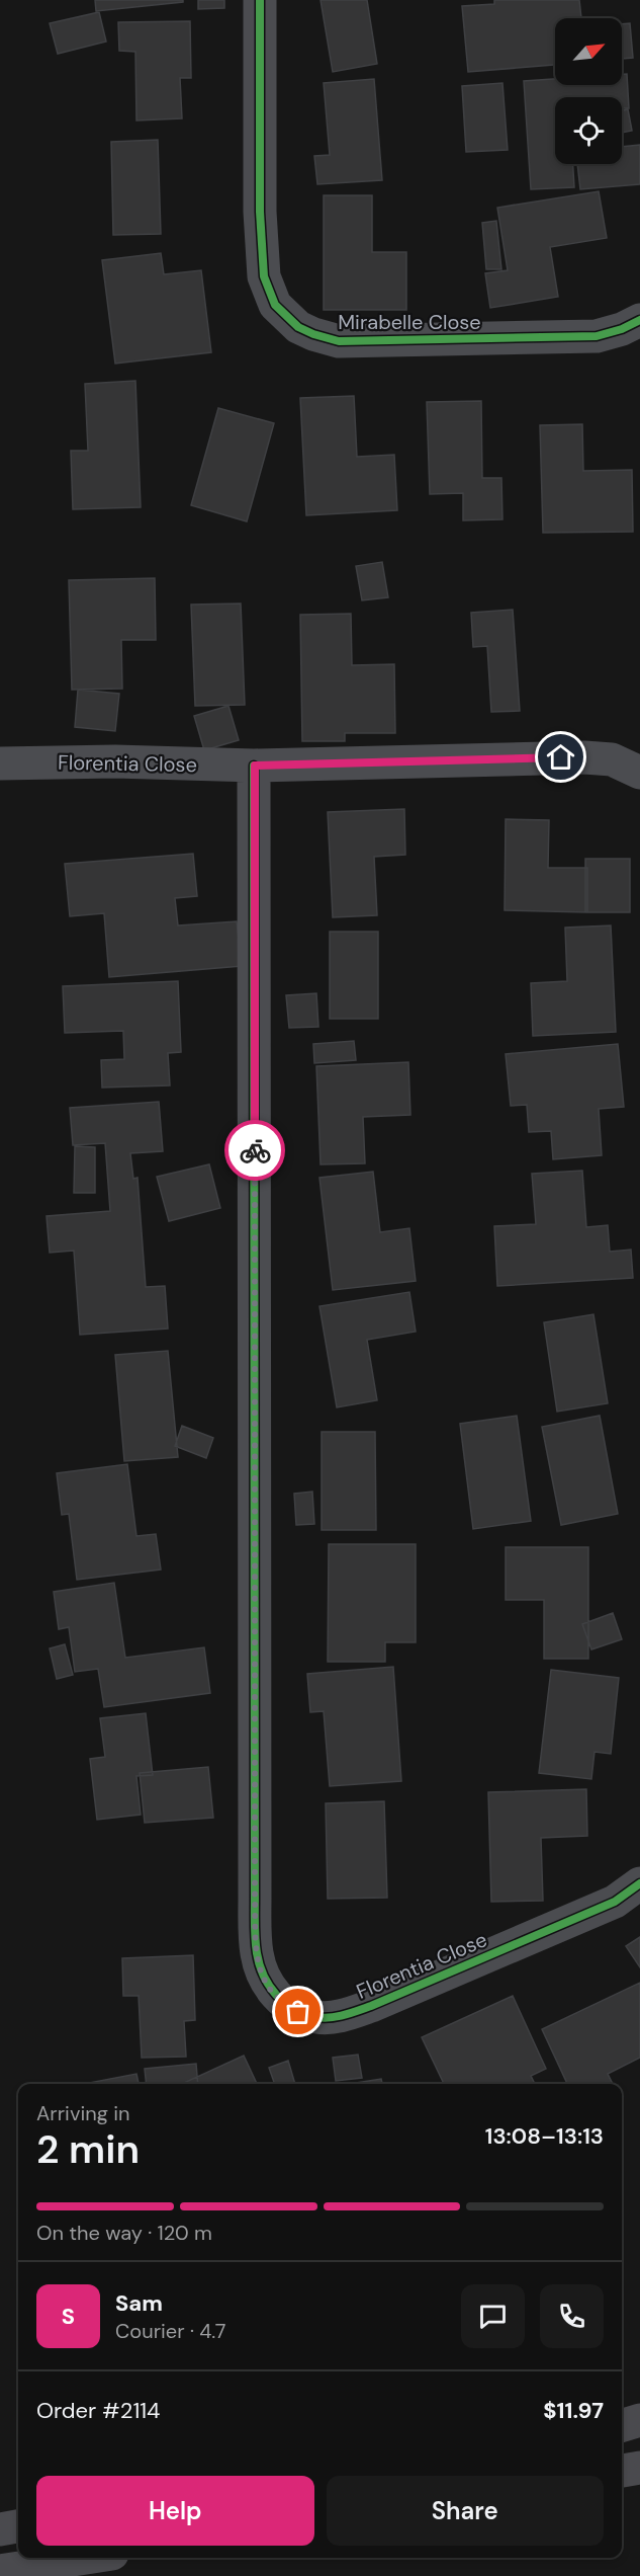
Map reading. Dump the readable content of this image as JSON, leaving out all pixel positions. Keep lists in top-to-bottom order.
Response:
{
  "streets": {
    "street": ["Mirabelle Close", "Florentia Close"]
  },
  "north": "top right",
  "page": {
    "heading": ["2 min", "Arriving in", "13:08–13:13"],
    "panel": [
      "Sam",
      "Courier · 4.7",
      "Order #2114",
      "$11.97"
    ],
    "bar": "On the way · 120 m",
    "round": "S",
    "buttons": ["Help", "Share"]
  }
}
